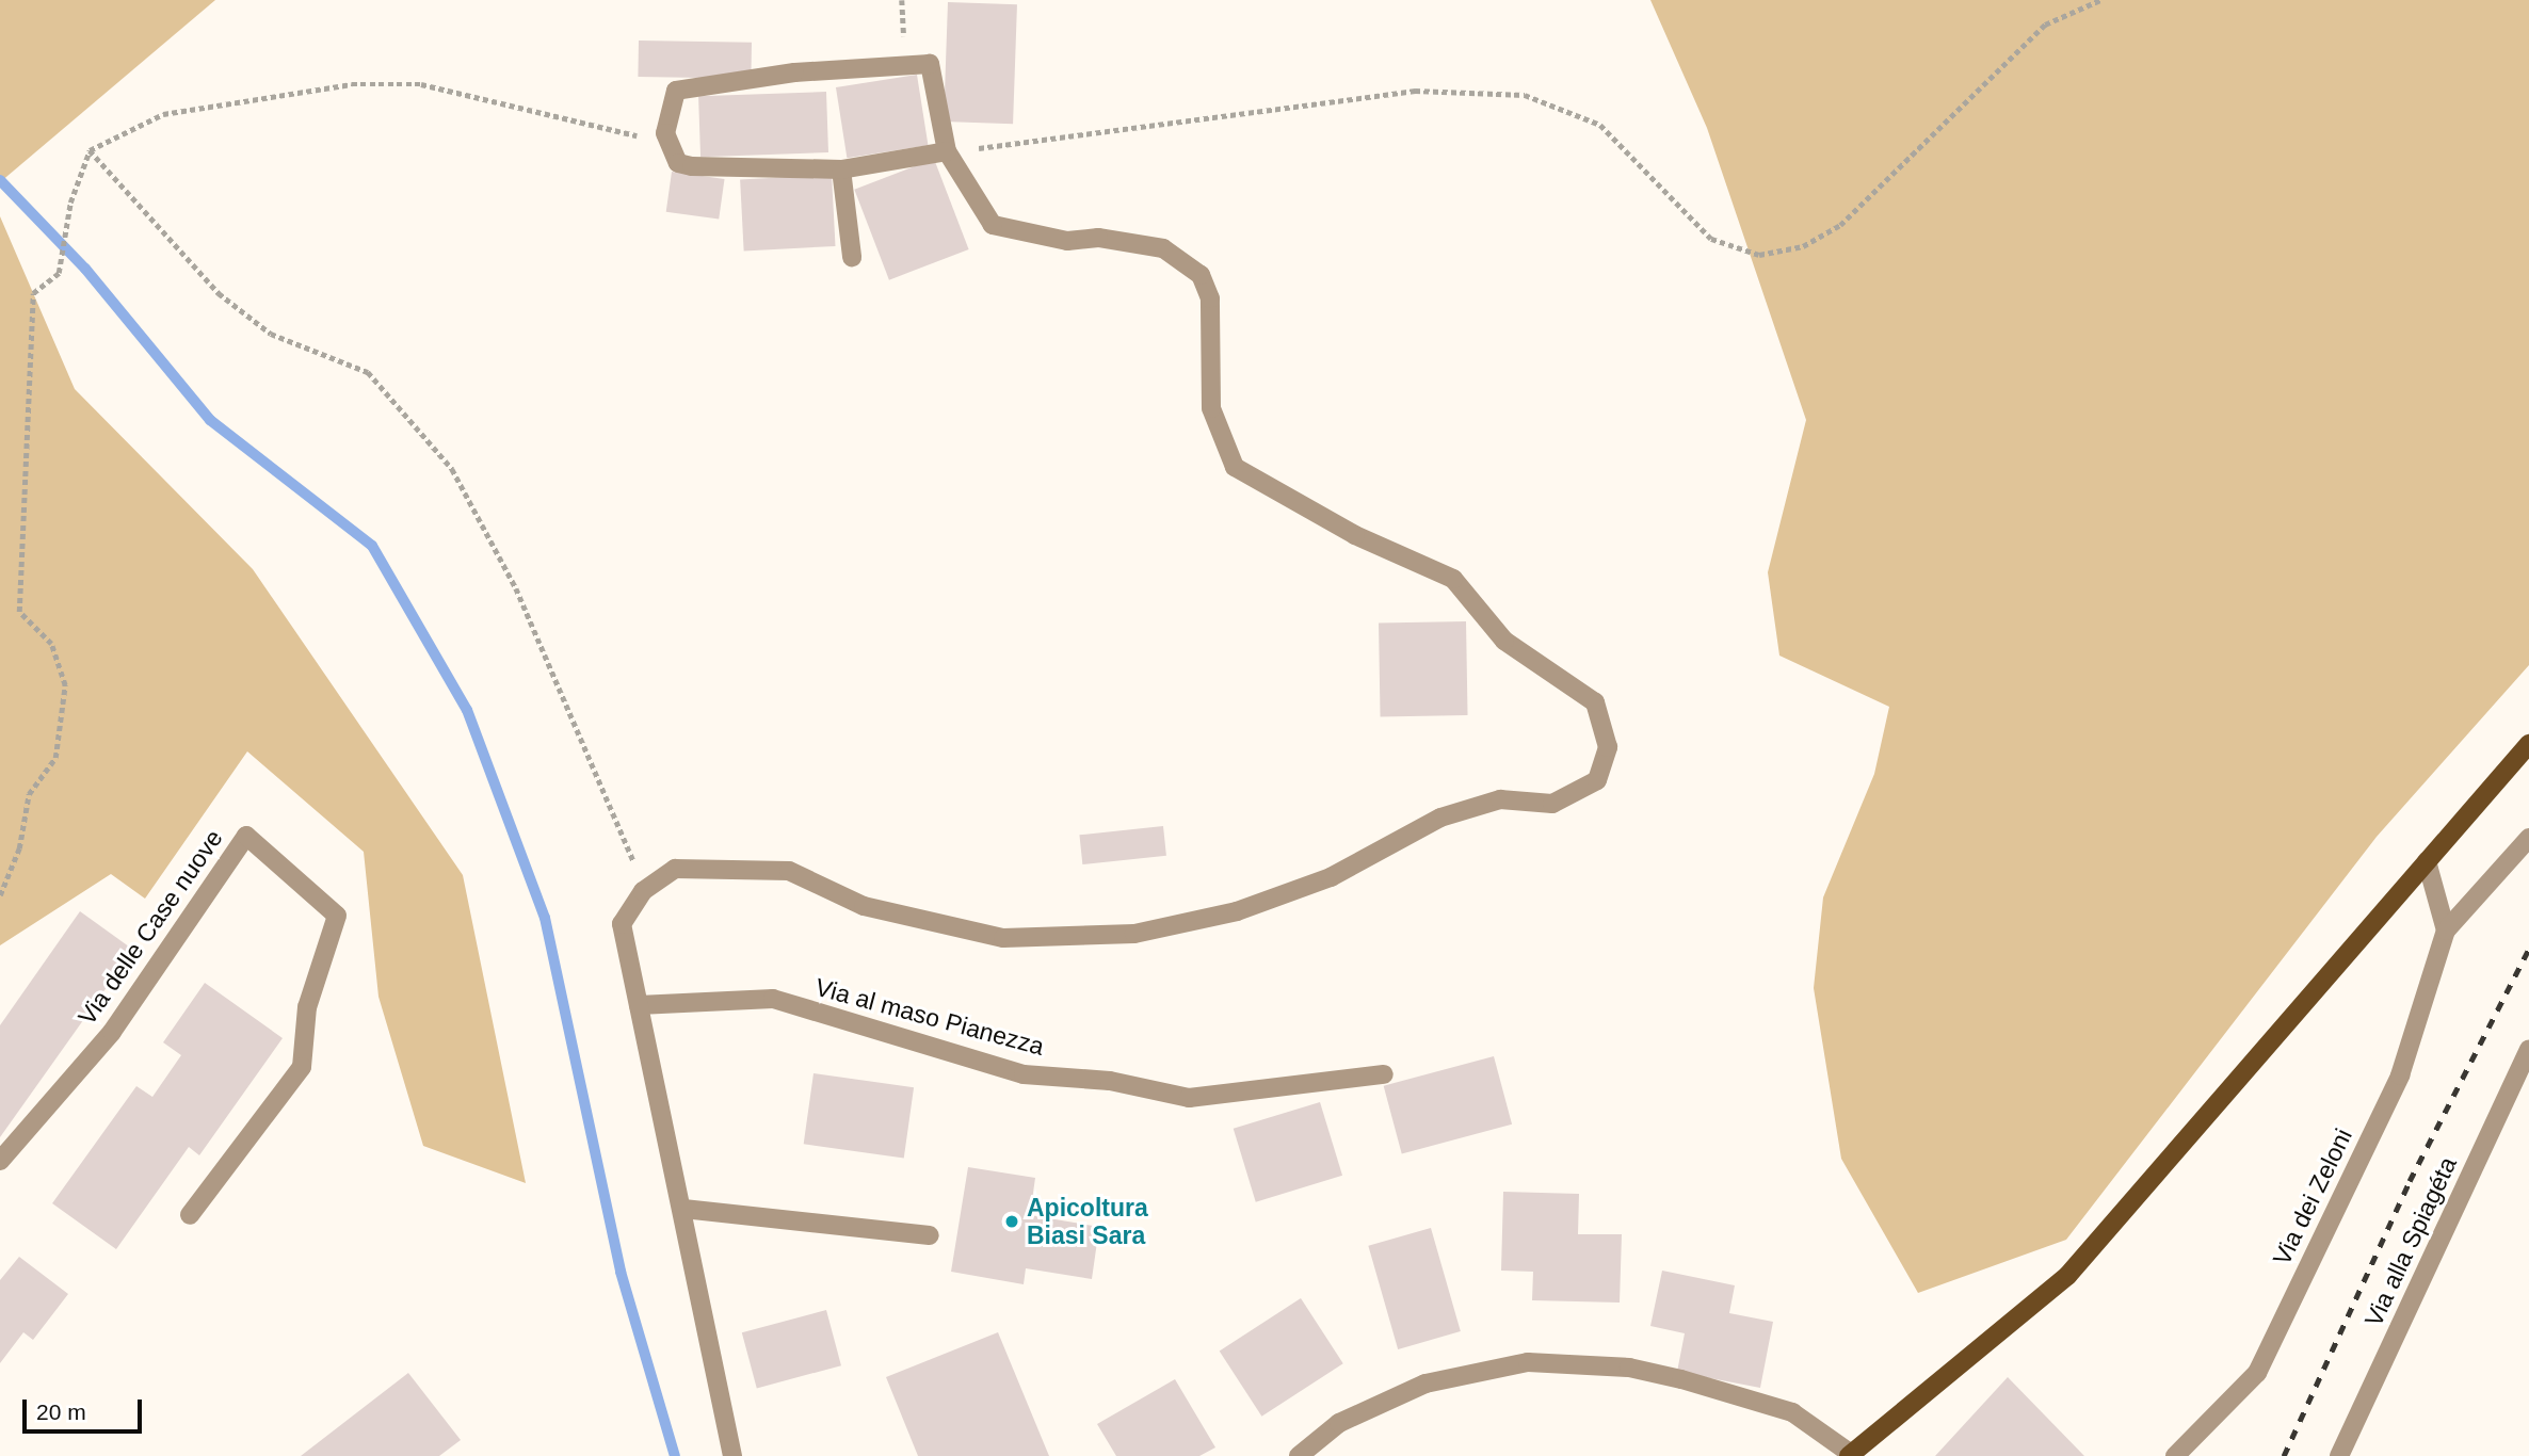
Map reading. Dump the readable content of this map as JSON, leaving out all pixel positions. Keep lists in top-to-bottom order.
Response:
{
  "streets": {
    "street": [
      "Via delle Case nuove",
      "Via al maso Pianezza",
      "Via dei Zeloni",
      "Via alla Spiagéta"
    ]
  },
  "places": ["Apicoltura Biasi Sara"],
  "scale_bar": "20 m"
}
